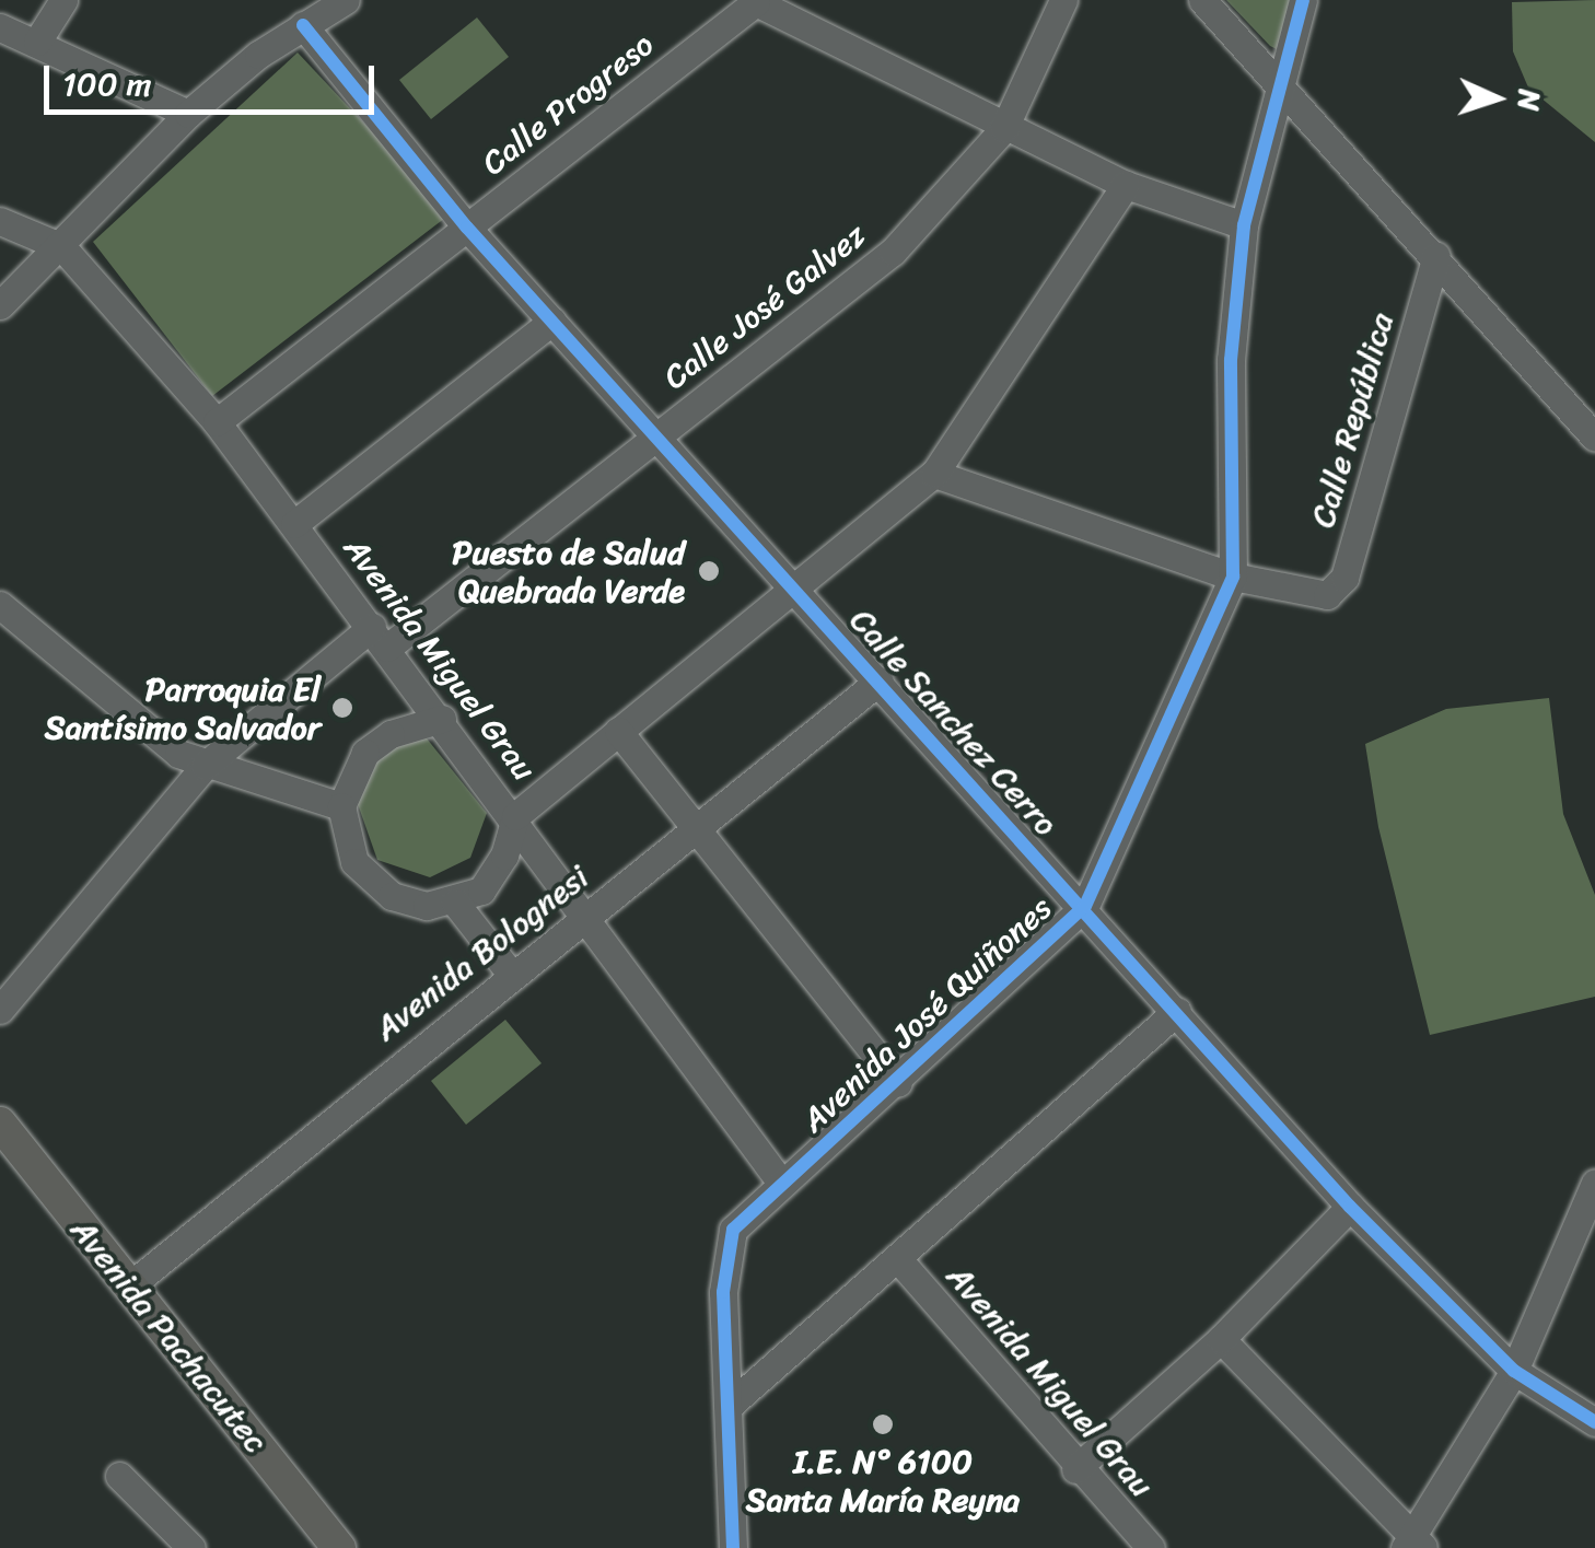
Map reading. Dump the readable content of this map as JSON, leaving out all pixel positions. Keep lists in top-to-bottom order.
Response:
{
  "streets": {
    "main road": ["Avenida Pachacutec"],
    "street": [
      "Calle Progreso",
      "Calle José Galvez",
      "Calle República",
      "Avenida Miguel Grau",
      "Calle Sanchez Cerro",
      "Avenida Bolognesi",
      "Avenida José Quiñones"
    ]
  },
  "crossings": [
    ["Calle Progreso", "Avenida Miguel Grau"],
    ["Calle Progreso", "Calle Sanchez Cerro"],
    ["Calle José Galvez", "Avenida Miguel Grau"],
    ["Calle José Galvez", "Calle Sanchez Cerro"],
    ["Calle República", "Avenida José Quiñones"],
    ["Avenida Miguel Grau", "Avenida Bolognesi"],
    ["Avenida Miguel Grau", "Avenida José Quiñones"],
    ["Calle Sanchez Cerro", "Avenida Bolognesi"],
    ["Calle Sanchez Cerro", "Avenida José Quiñones"],
    ["Avenida Bolognesi", "Avenida Pachacutec"]
  ],
  "places": ["Puesto de Salud Quebrada Verde", "Parroquia El Santísimo Salvador", "I.E. N° 6100 Santa María Reyna"],
  "scale_bar": "100 m",
  "north": "right"
}
